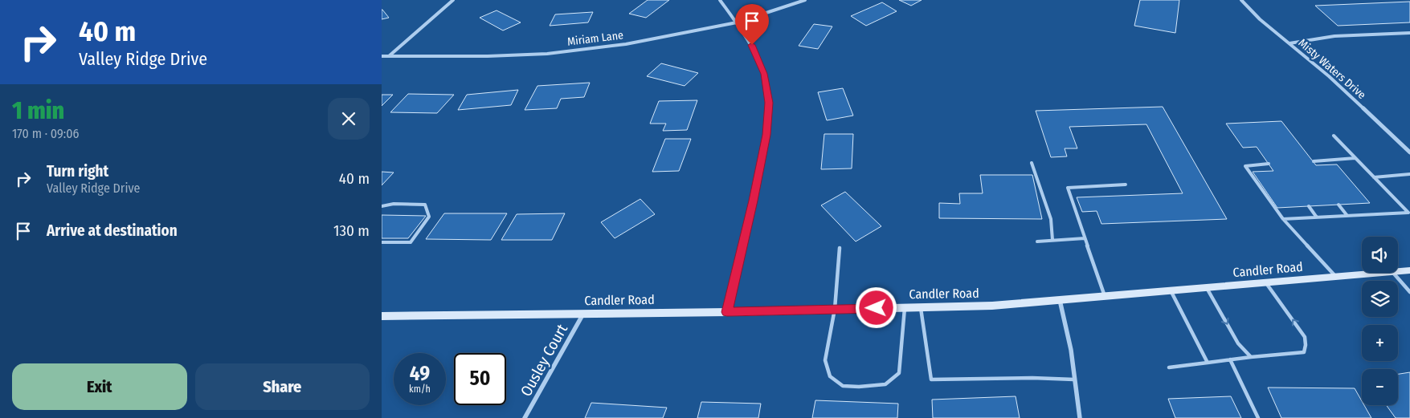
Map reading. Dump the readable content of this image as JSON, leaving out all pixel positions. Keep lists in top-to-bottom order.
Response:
{
  "streets": {
    "main road": ["Candler Road"],
    "street": ["Miriam Lane", "Misty Waters Drive", "Ousley Court"]
  },
  "crossings": [
    ["Candler Road", "Ousley Court"]
  ],
  "page": {
    "turn": ["40 m", "Valley Ridge Drive"],
    "heading": ["1 min", "170 m · 09:06"],
    "list": [
      {
        "name": "Turn right",
        "note": "Valley Ridge Drive",
        "value": "40 m"
      },
      {
        "name": "Arrive at destination",
        "value": "130 m"
      }
    ],
    "map_buttons": ["+", "−"],
    "speed": "49 km/h",
    "limit": "50",
    "buttons": ["Exit", "Share"]
  }
}
